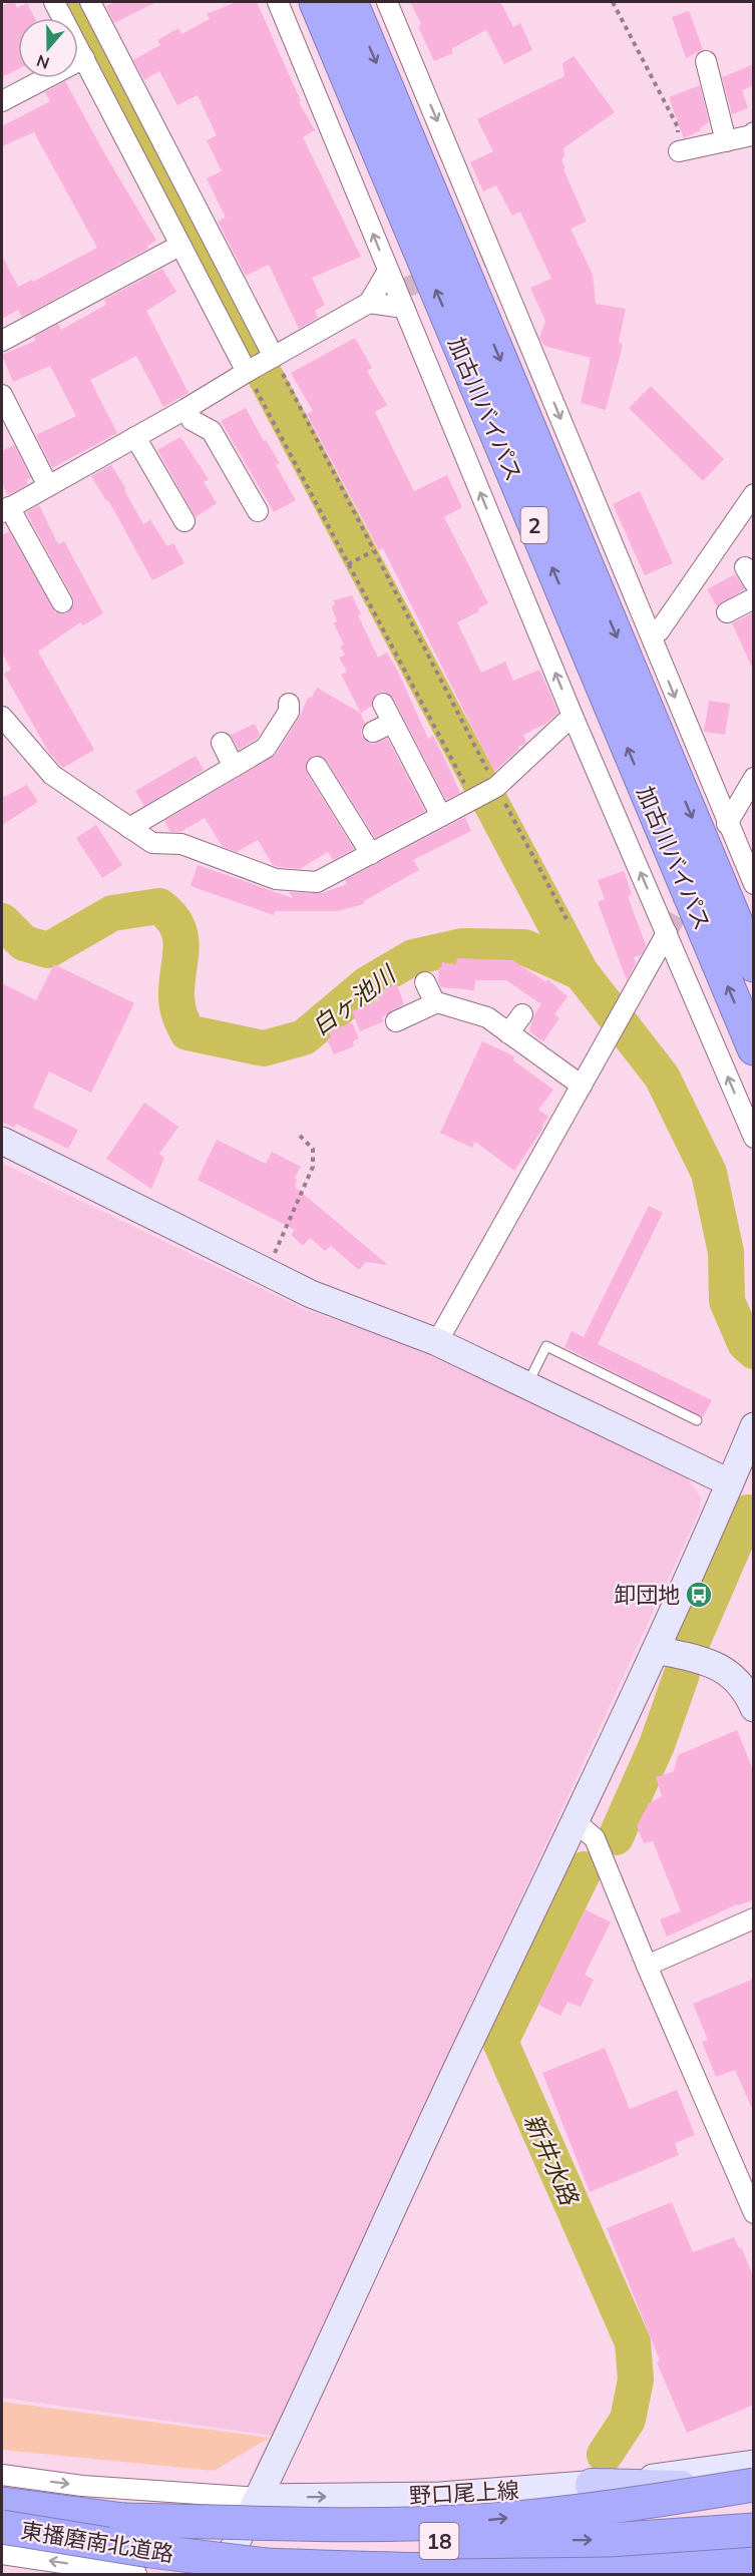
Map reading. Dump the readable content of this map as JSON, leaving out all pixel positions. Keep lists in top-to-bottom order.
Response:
{
  "streets": {
    "highway": [
      "加古川バイパス",
      "2",
      "18",
      "東播磨南北道路"
    ],
    "street": ["野口尾上線"]
  },
  "crossings": [
    ["18", "東播磨南北道路"]
  ],
  "one_way": ["野口尾上線"],
  "water": ["白ヶ池川", "新井水路"],
  "places": {
    "bus stop": ["卸団地"]
  },
  "north": "bottom"
}
